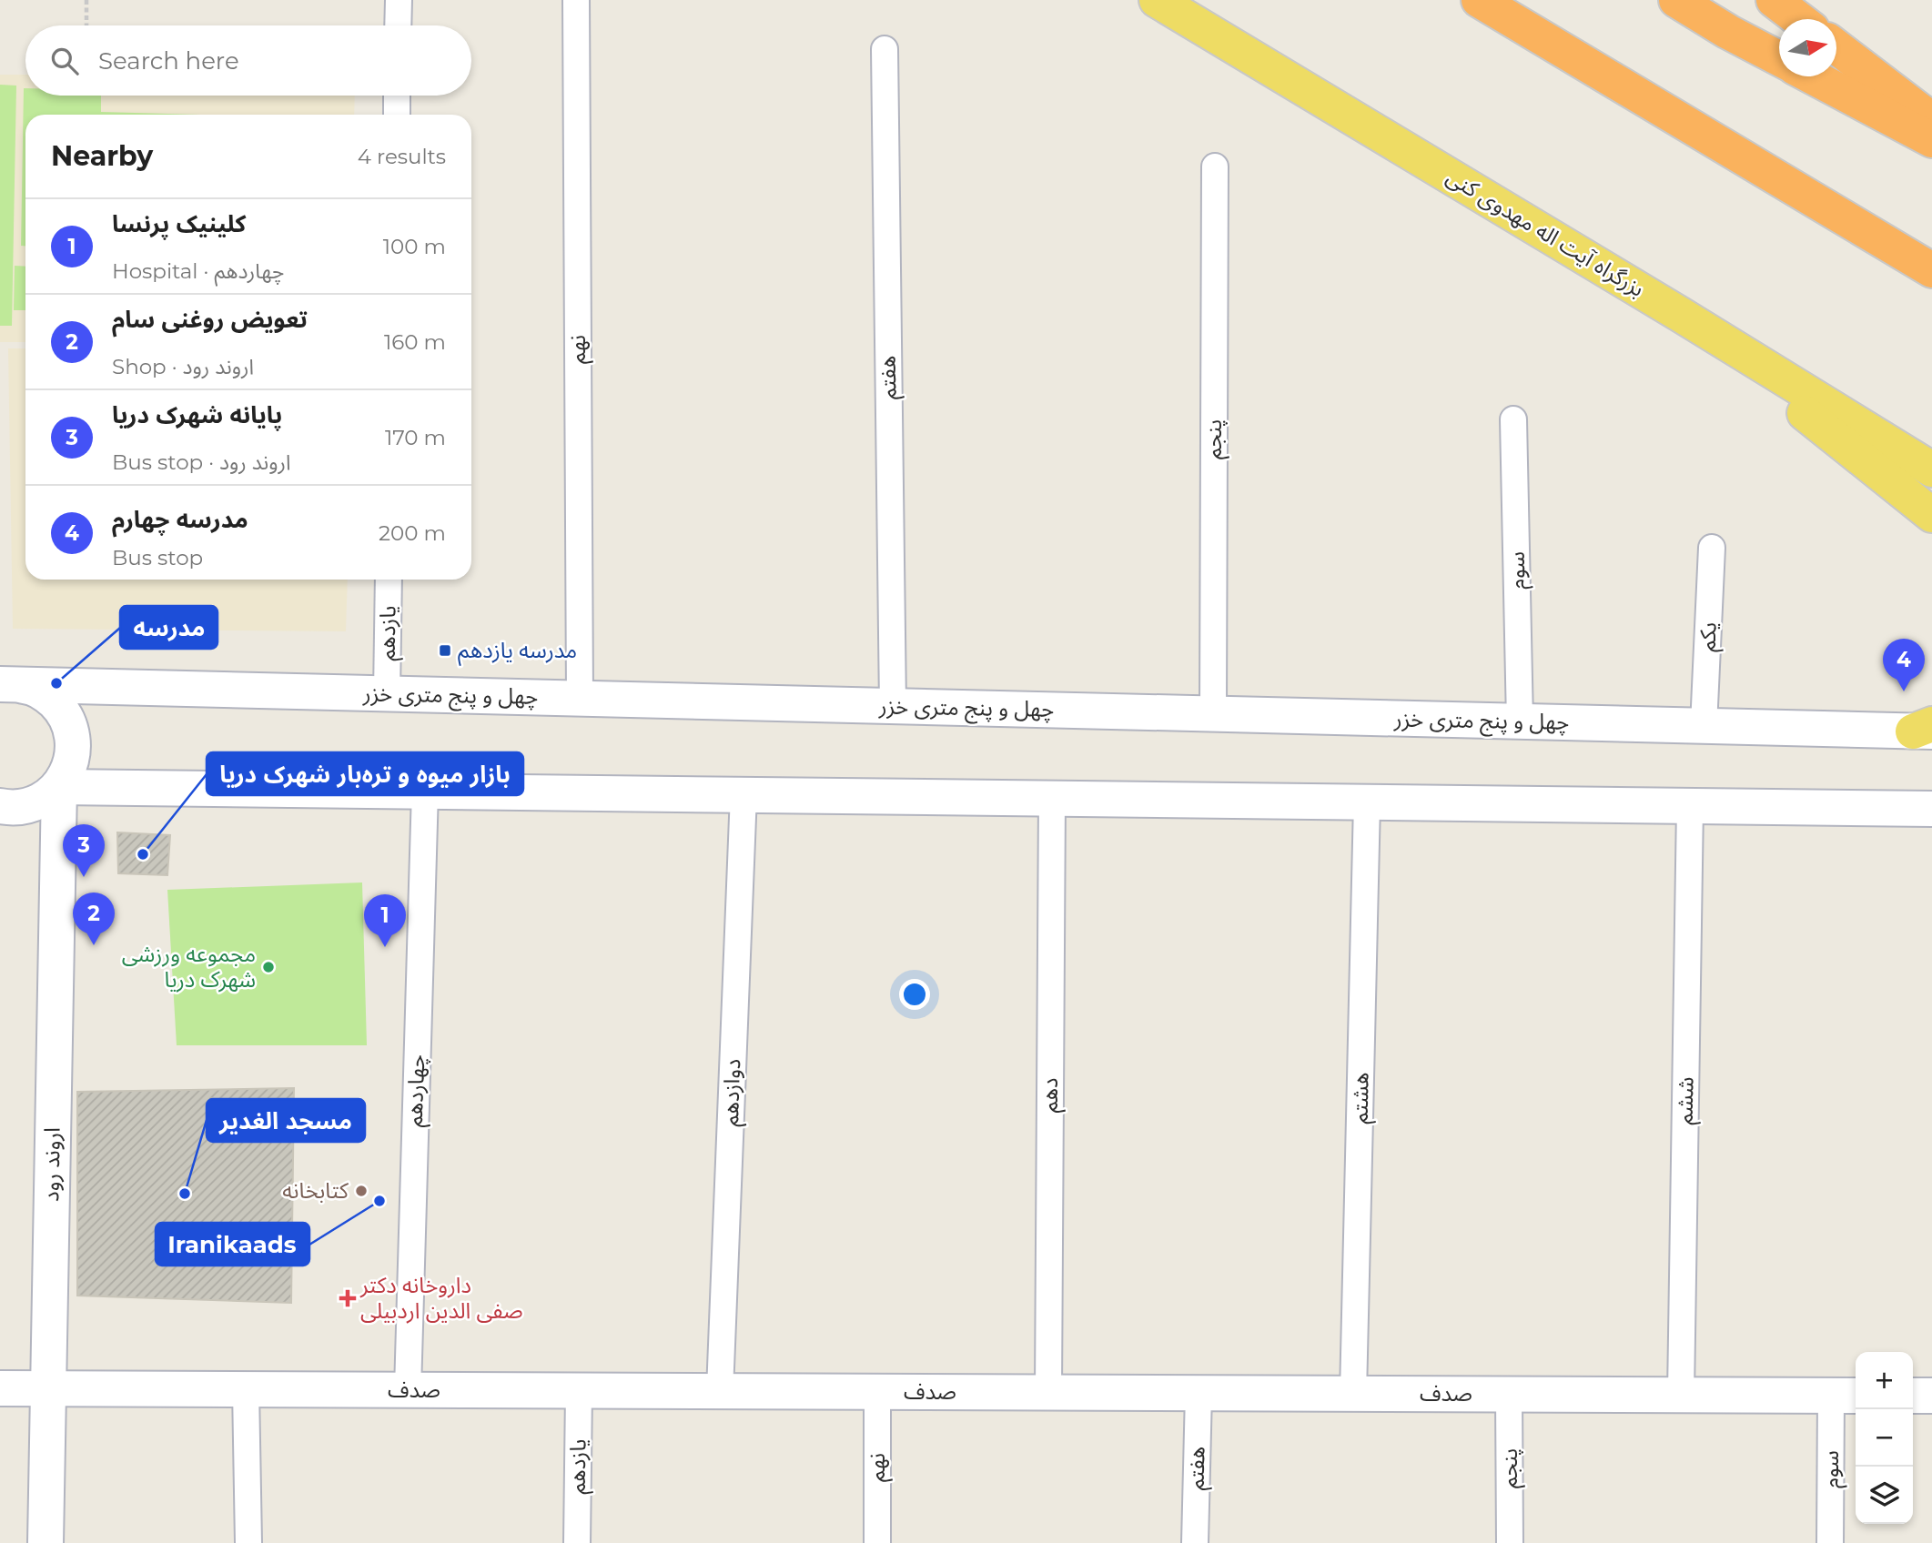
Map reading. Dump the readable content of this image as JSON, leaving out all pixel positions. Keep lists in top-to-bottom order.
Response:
{
  "streets": {
    "main road": [
      "بزرگراه آیت اله مهدوی کنی",
      "چهل و پنج متری خزر",
      "اروند رود",
      "صدف"
    ],
    "street": [
      "نهم",
      "هفتم",
      "پنجم",
      "سوم",
      "یازدهم",
      "یکم",
      "چهاردهم",
      "دوازدهم",
      "دهم",
      "هشتم",
      "ششم"
    ]
  },
  "crossings": [
    ["نهم", "چهل و پنج متری خزر"],
    ["نهم", "صدف"],
    ["هفتم", "چهل و پنج متری خزر"],
    ["هفتم", "صدف"],
    ["پنجم", "چهل و پنج متری خزر"],
    ["پنجم", "صدف"],
    ["سوم", "چهل و پنج متری خزر"],
    ["سوم", "صدف"],
    ["یازدهم", "چهل و پنج متری خزر"],
    ["یازدهم", "صدف"],
    ["یکم", "چهل و پنج متری خزر"],
    ["چهاردهم", "صدف"],
    ["دوازدهم", "صدف"],
    ["دهم", "صدف"],
    ["هشتم", "صدف"],
    ["ششم", "صدف"],
    ["اروند رود", "صدف"]
  ],
  "places": {
    "transit": ["مدرسه یازدهم"],
    "other": [
      "مدرسه",
      "بازار میوه و تره‌بار شهرک دریا",
      "مجموعه ورزشی شهرک دریا",
      "کتابخانه",
      "مسجد الغدیر",
      "Iranikaads"
    ],
    "health": ["داروخانه دکتر صفی الدین اردبیلی"]
  },
  "north": "right",
  "page": {
    "search": "Search here",
    "heading": ["Nearby", "4 results"],
    "list": [
      {
        "mark": "1",
        "name": "کلینیک پرنسا",
        "note": "Hospital · چهاردهم",
        "value": "100 m"
      },
      {
        "mark": "2",
        "name": "تعویض روغنی سام",
        "note": "Shop · اروند رود",
        "value": "160 m"
      },
      {
        "mark": "3",
        "name": "پایانه شهرک دریا",
        "note": "Bus stop · اروند رود",
        "value": "170 m"
      },
      {
        "mark": "4",
        "name": "مدرسه چهارم",
        "note": "Bus stop",
        "value": "200 m"
      }
    ],
    "pins": [
      "4",
      "3",
      "2",
      "1"
    ],
    "map_buttons": ["+", "−"]
  }
}
